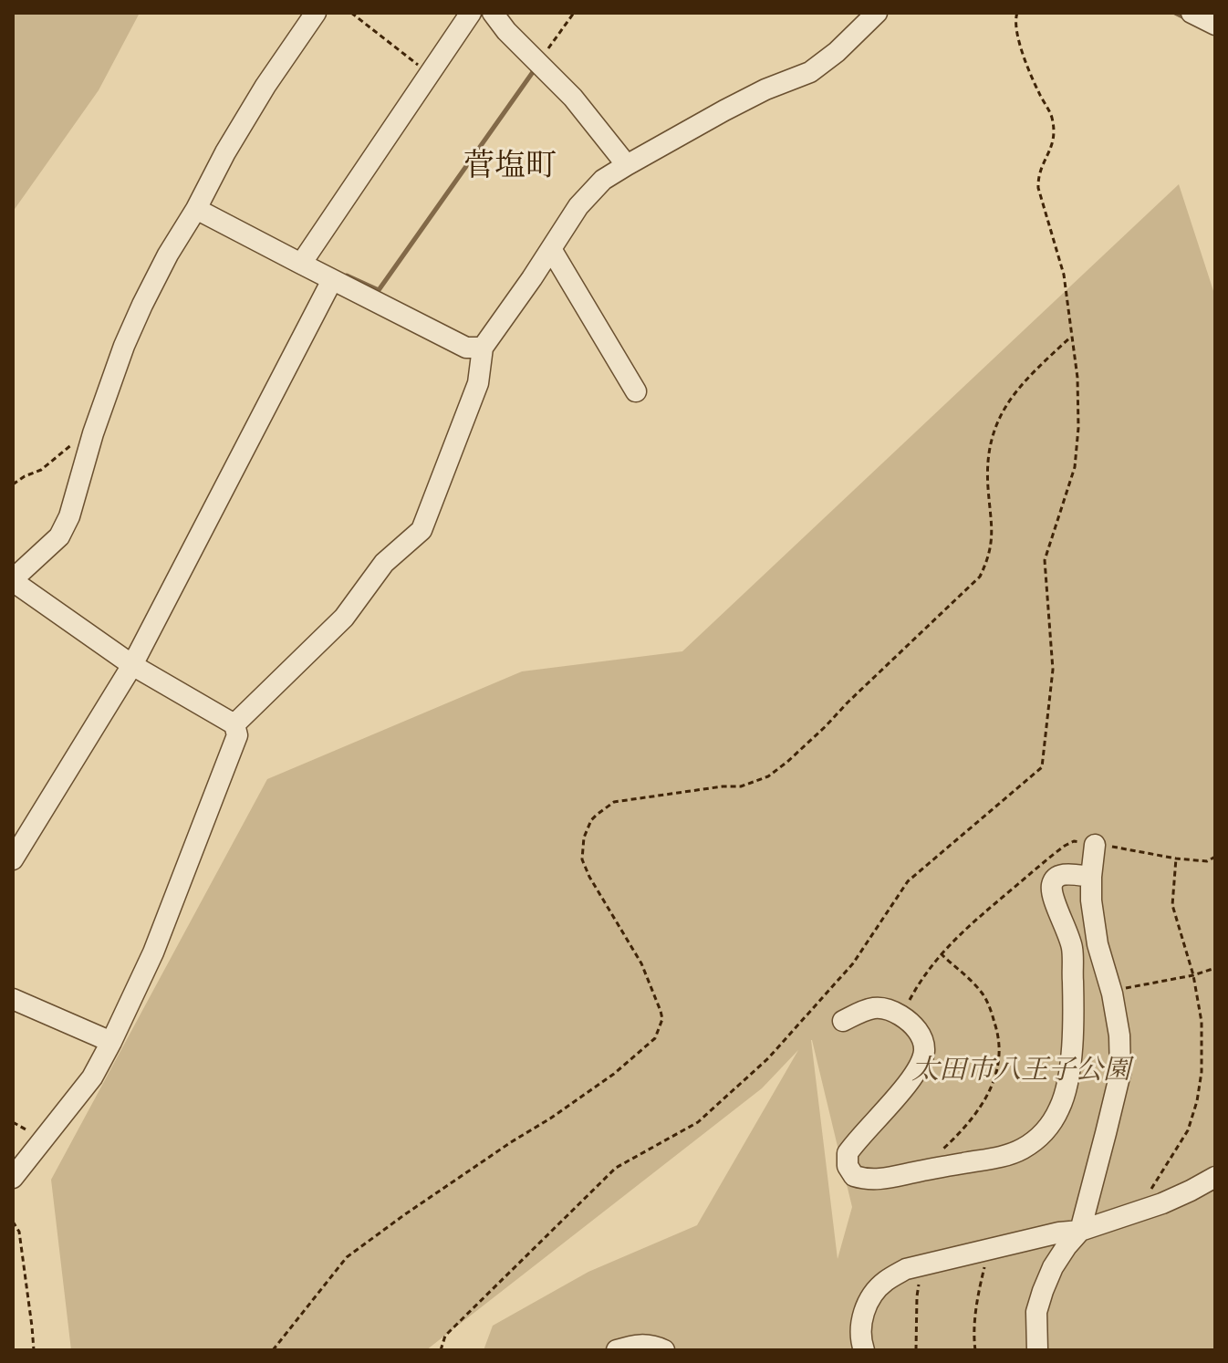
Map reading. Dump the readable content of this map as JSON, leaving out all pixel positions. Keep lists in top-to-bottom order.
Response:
{
  "districts": ["菅塩町"],
  "parks": ["太田市八王子公園"]
}
